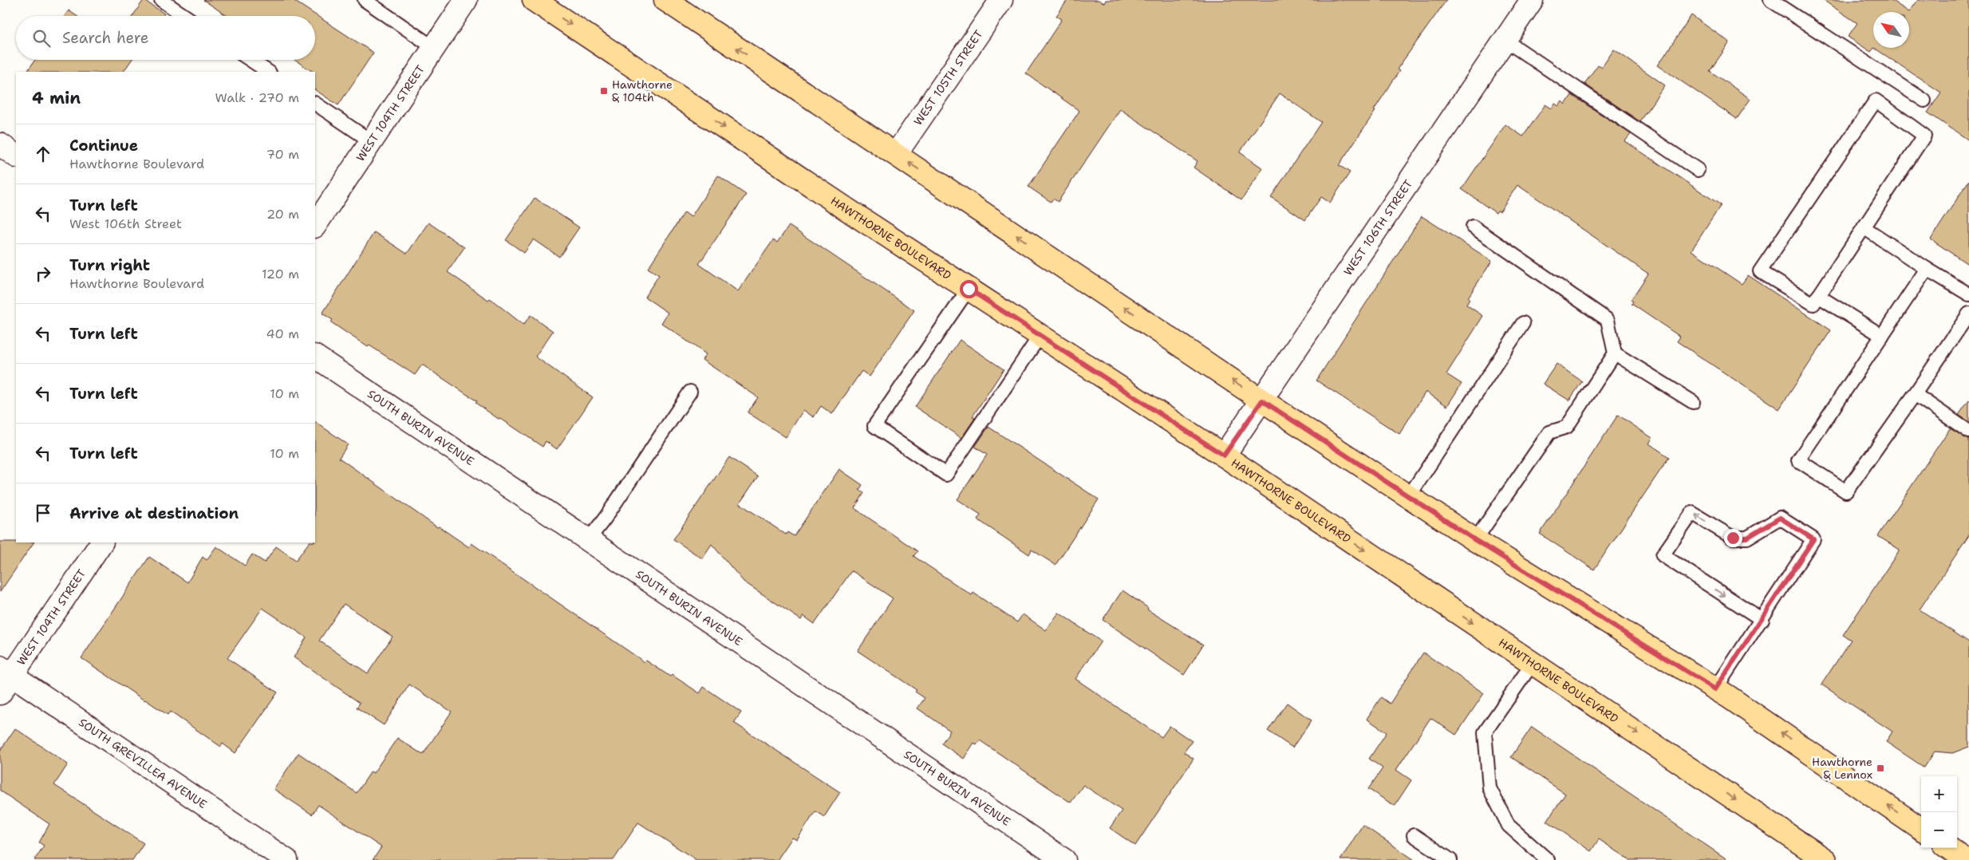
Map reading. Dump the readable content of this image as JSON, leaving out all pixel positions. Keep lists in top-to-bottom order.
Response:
{
  "streets": {
    "main road": ["HAWTHORNE BOULEVARD"],
    "street": [
      "WEST 105TH STREET",
      "WEST 104TH STREET",
      "WEST 106TH STREET",
      "SOUTH BURIN AVENUE",
      "SOUTH GREVILLEA AVENUE"
    ]
  },
  "crossings": [
    ["WEST 104TH STREET", "SOUTH GREVILLEA AVENUE"],
    ["WEST 106TH STREET", "HAWTHORNE BOULEVARD"]
  ],
  "places": {
    "transit": ["Hawthorne & 104th", "Hawthorne & Lennox"]
  },
  "north": "top left",
  "page": {
    "search": "Search here",
    "heading": ["4 min", "Walk · 270 m"],
    "list": [
      ["Continue", "Hawthorne Boulevard", "70 m"],
      ["Turn left", "West 106th Street", "20 m"],
      ["Turn right", "Hawthorne Boulevard", "120 m"],
      ["Turn left", "40 m"],
      ["Turn left", "10 m"],
      ["Turn left", "10 m"],
      "Arrive at destination"
    ],
    "map_buttons": ["+", "−"]
  }
}
